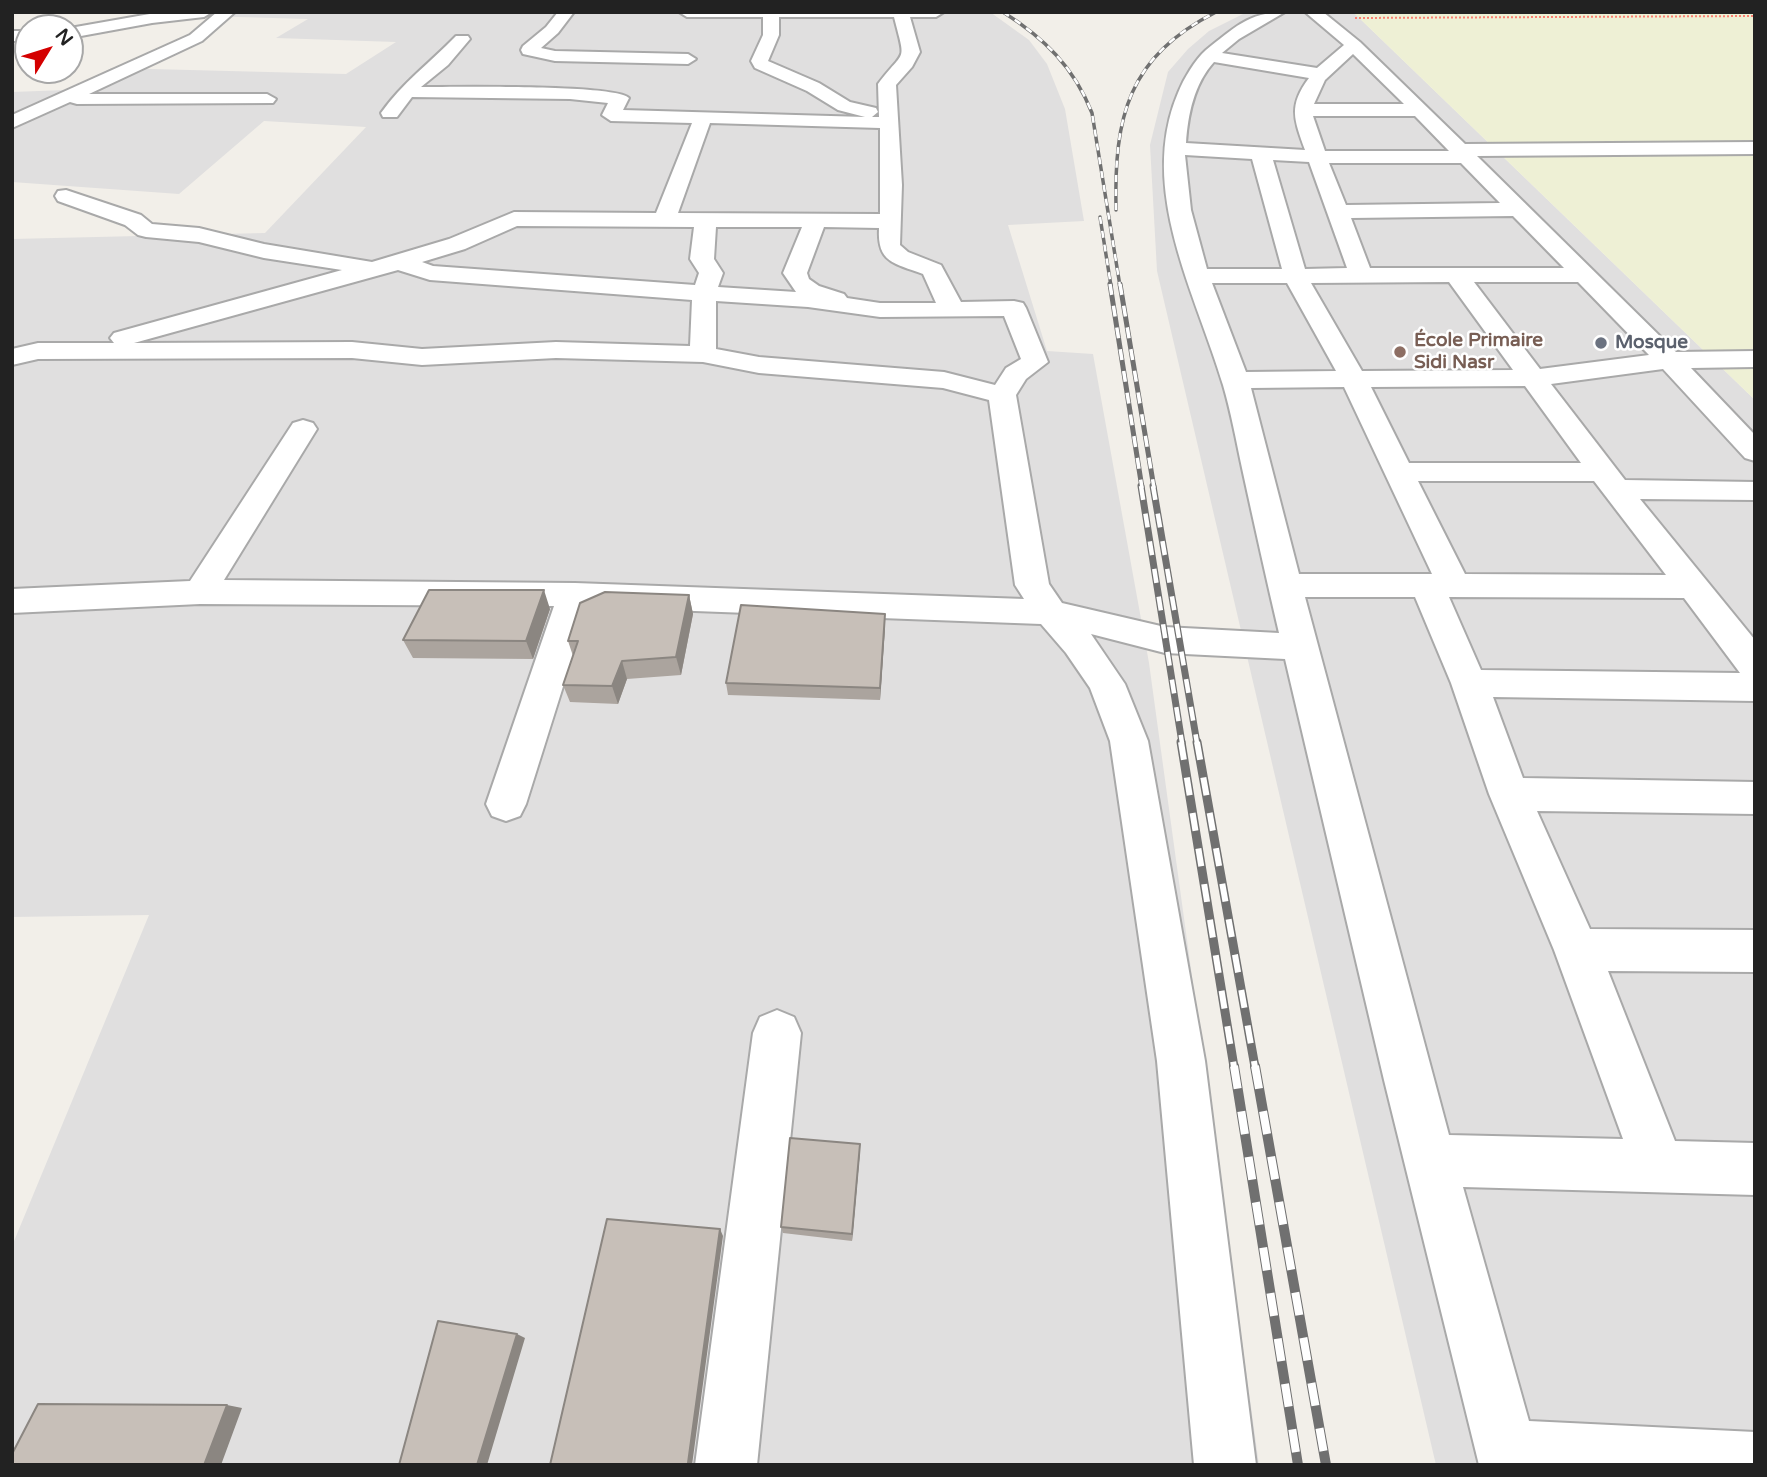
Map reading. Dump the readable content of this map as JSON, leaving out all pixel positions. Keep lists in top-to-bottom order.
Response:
{
  "places": ["Mosque", "École Primaire Sidi Nasr"],
  "north": "top right"
}
